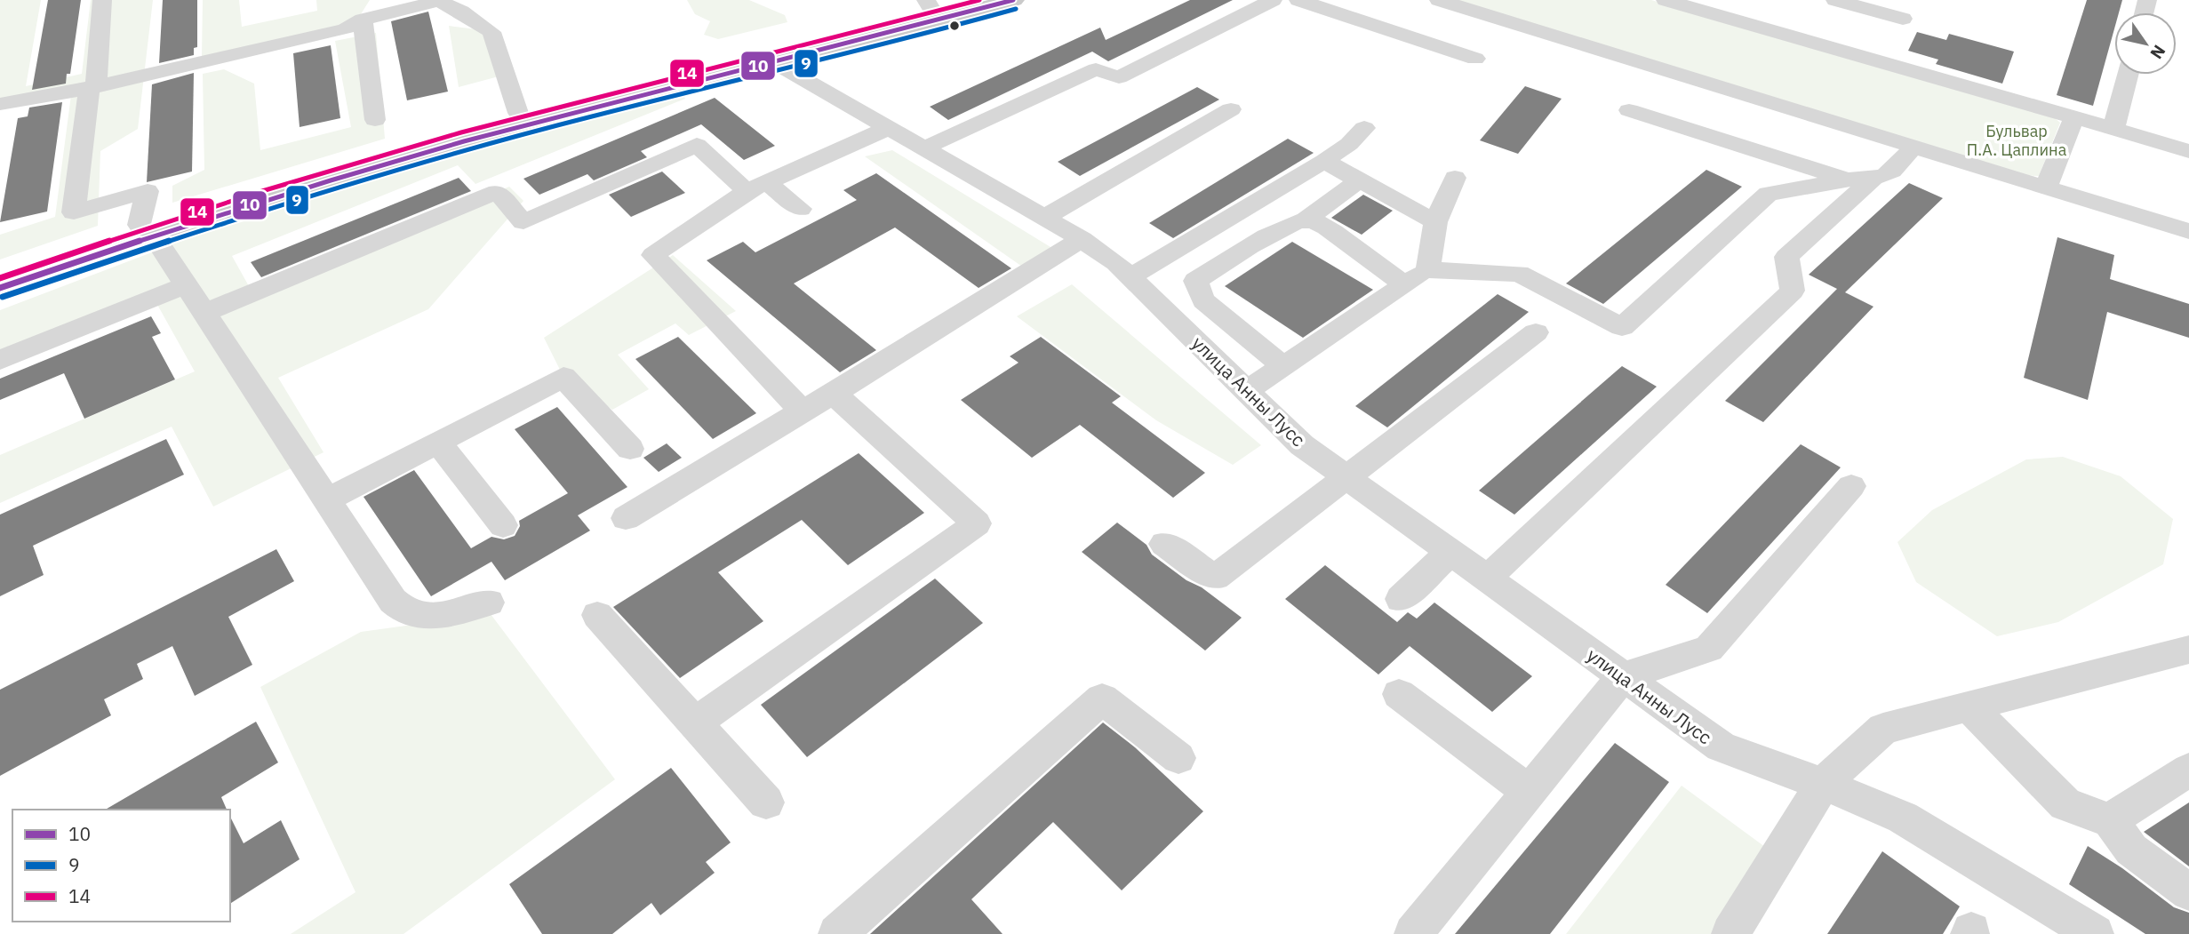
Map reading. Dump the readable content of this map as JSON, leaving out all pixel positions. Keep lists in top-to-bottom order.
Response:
{
  "streets": {
    "street": ["улица Анны Лусс"]
  },
  "parks": ["Бульвар П.А. Цаплина"],
  "lines": ["transit line 10", "transit line 14", "transit line 9"],
  "legend": ["10", "9", "14"],
  "north": "bottom right"
}
